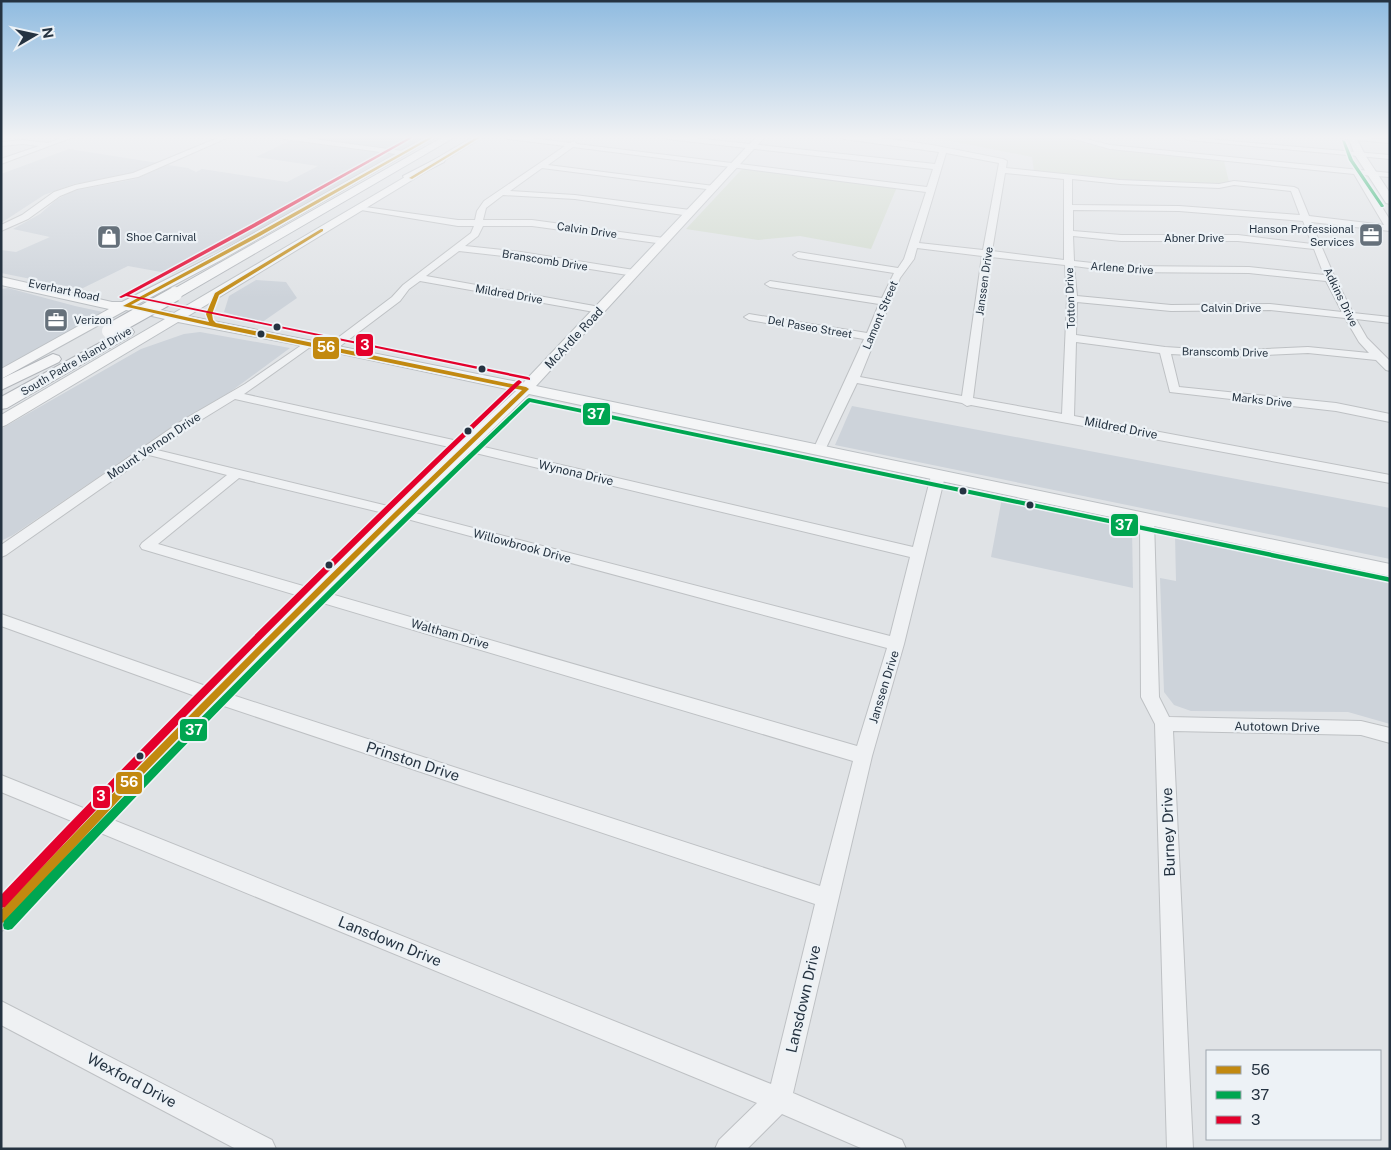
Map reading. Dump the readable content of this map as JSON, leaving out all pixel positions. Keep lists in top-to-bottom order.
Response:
{
  "streets": {
    "highway": ["South Padre Island Drive"],
    "main road": ["Everhart Road", "McArdle Road"],
    "street": [
      "Calvin Drive",
      "Abner Drive",
      "Branscomb Drive",
      "Arlene Drive",
      "Janssen Drive",
      "Mildred Drive",
      "Adkins Drive",
      "Totton Drive",
      "Lamont Street",
      "Del Paseo Street",
      "Marks Drive",
      "Mount Vernon Drive",
      "Wynona Drive",
      "Willowbrook Drive",
      "Waltham Drive",
      "Autotown Drive",
      "Prinston Drive",
      "Burney Drive",
      "Lansdown Drive",
      "Wexford Drive"
    ]
  },
  "crossings": [
    ["Calvin Drive", "Adkins Drive"],
    ["Calvin Drive", "Totton Drive"],
    ["Calvin Drive", "McArdle Road"],
    ["Abner Drive", "Adkins Drive"],
    ["Abner Drive", "Totton Drive"],
    ["Branscomb Drive", "Adkins Drive"],
    ["Branscomb Drive", "Totton Drive"],
    ["Branscomb Drive", "McArdle Road"],
    ["Branscomb Drive", "Marks Drive"],
    ["Arlene Drive", "Janssen Drive"],
    ["Arlene Drive", "Adkins Drive"],
    ["Arlene Drive", "Totton Drive"],
    ["Arlene Drive", "Lamont Street"],
    ["Janssen Drive", "Everhart Road"],
    ["Janssen Drive", "Mildred Drive"],
    ["Janssen Drive", "Wynona Drive"],
    ["Janssen Drive", "Willowbrook Drive"],
    ["Janssen Drive", "Waltham Drive"],
    ["Janssen Drive", "Prinston Drive"],
    ["Janssen Drive", "Lansdown Drive"],
    ["Everhart Road", "Lamont Street"],
    ["Everhart Road", "McArdle Road"],
    ["Everhart Road", "Mount Vernon Drive"],
    ["Everhart Road", "Burney Drive"],
    ["Mildred Drive", "Totton Drive"],
    ["Mildred Drive", "Lamont Street"],
    ["Mildred Drive", "McArdle Road"],
    ["Lamont Street", "Del Paseo Street"],
    ["McArdle Road", "Wynona Drive"],
    ["McArdle Road", "Willowbrook Drive"],
    ["McArdle Road", "Waltham Drive"],
    ["McArdle Road", "Prinston Drive"],
    ["McArdle Road", "Lansdown Drive"],
    ["Mount Vernon Drive", "Wynona Drive"],
    ["Mount Vernon Drive", "Willowbrook Drive"],
    ["Willowbrook Drive", "Waltham Drive"],
    ["Autotown Drive", "Burney Drive"],
    ["Prinston Drive", "Lansdown Drive"]
  ],
  "places": {
    "office": ["Hanson Professional Services", "Verizon"],
    "shop": ["Shoe Carnival"]
  },
  "lines": ["transit line 56", "transit line 37", "transit line 3"],
  "legend": ["56", "37", "3"],
  "north": "right"
}
